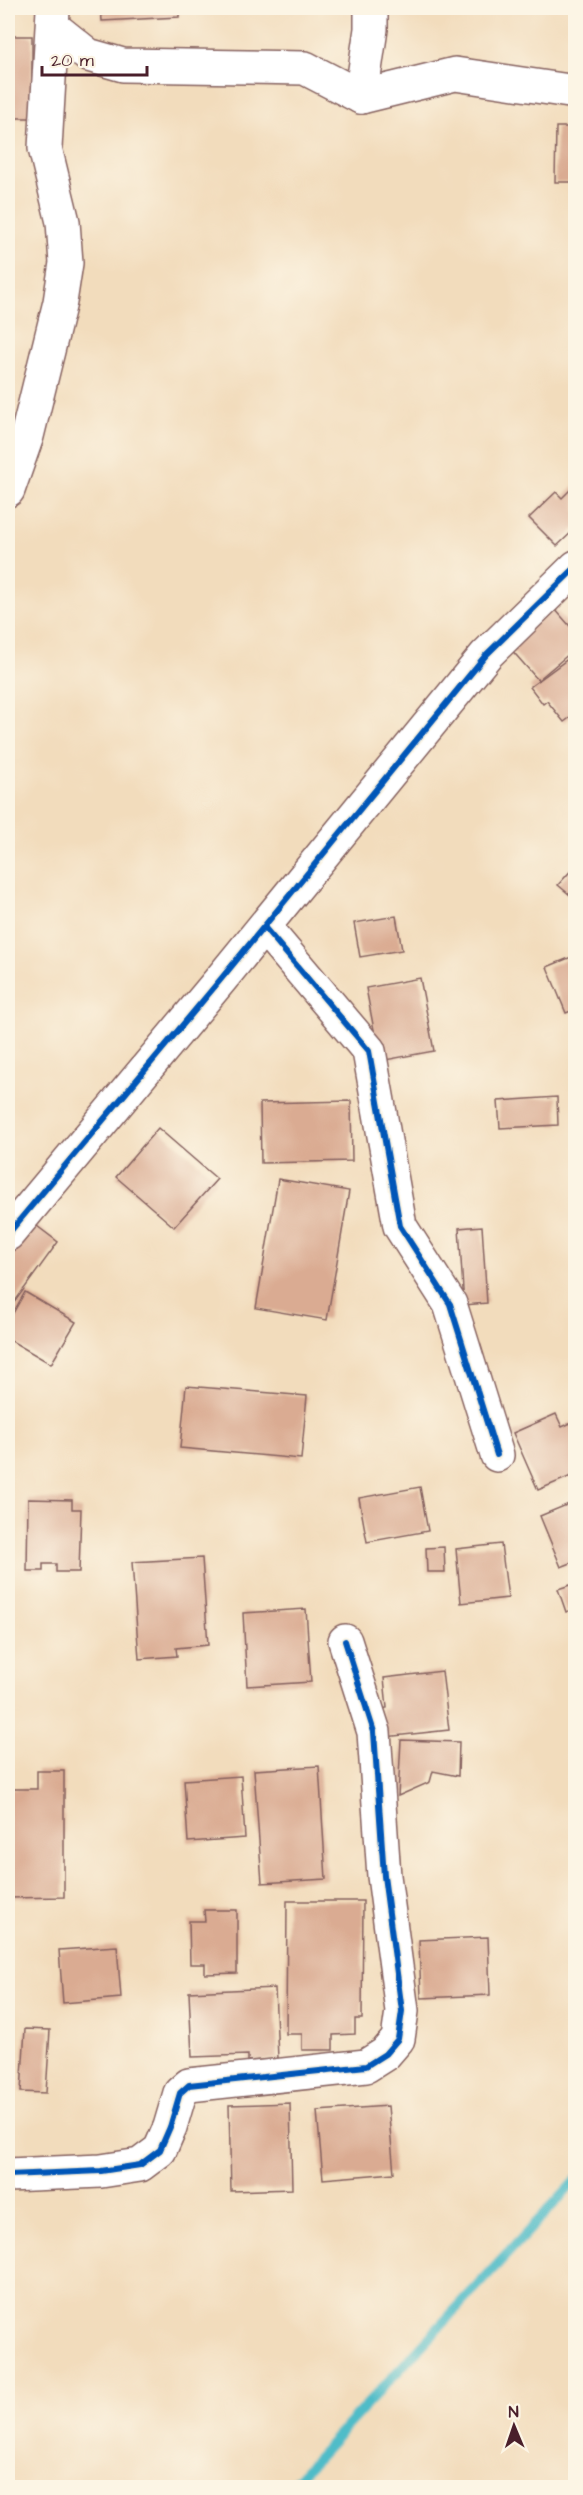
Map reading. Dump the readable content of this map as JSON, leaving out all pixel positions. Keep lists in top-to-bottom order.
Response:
{
  "scale_bar": "20 m",
  "north": "top"
}
